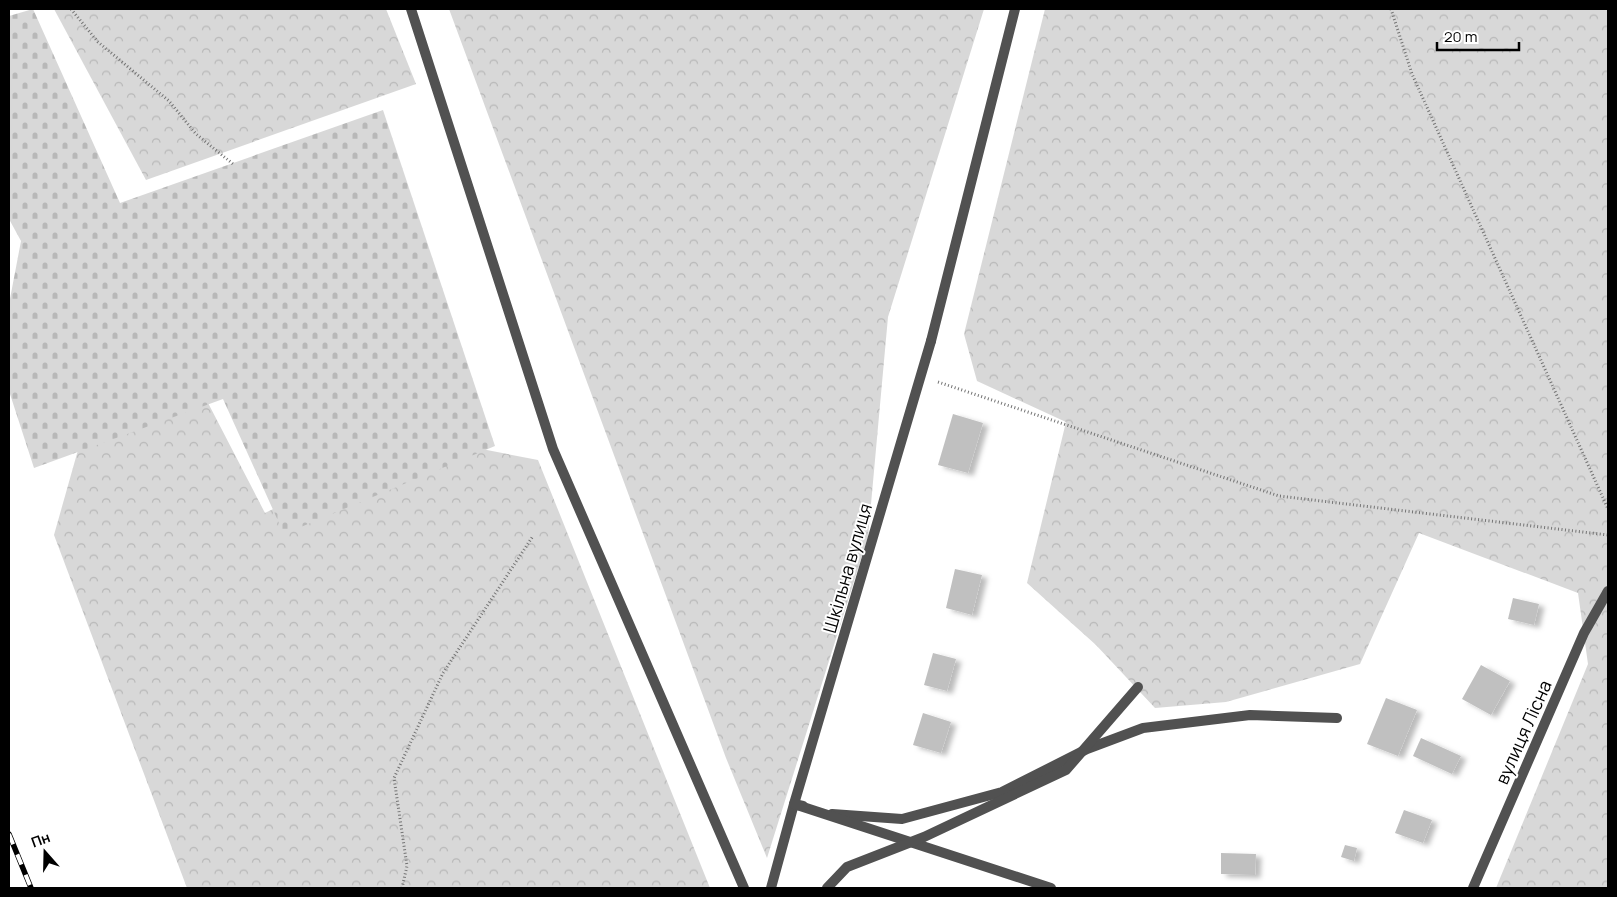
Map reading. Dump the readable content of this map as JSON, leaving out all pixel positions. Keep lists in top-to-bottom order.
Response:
{
  "streets": {
    "street": ["Шкільна вулиця", "вулиця Лісна"]
  },
  "scale_bar": "20 m",
  "north": "top"
}
